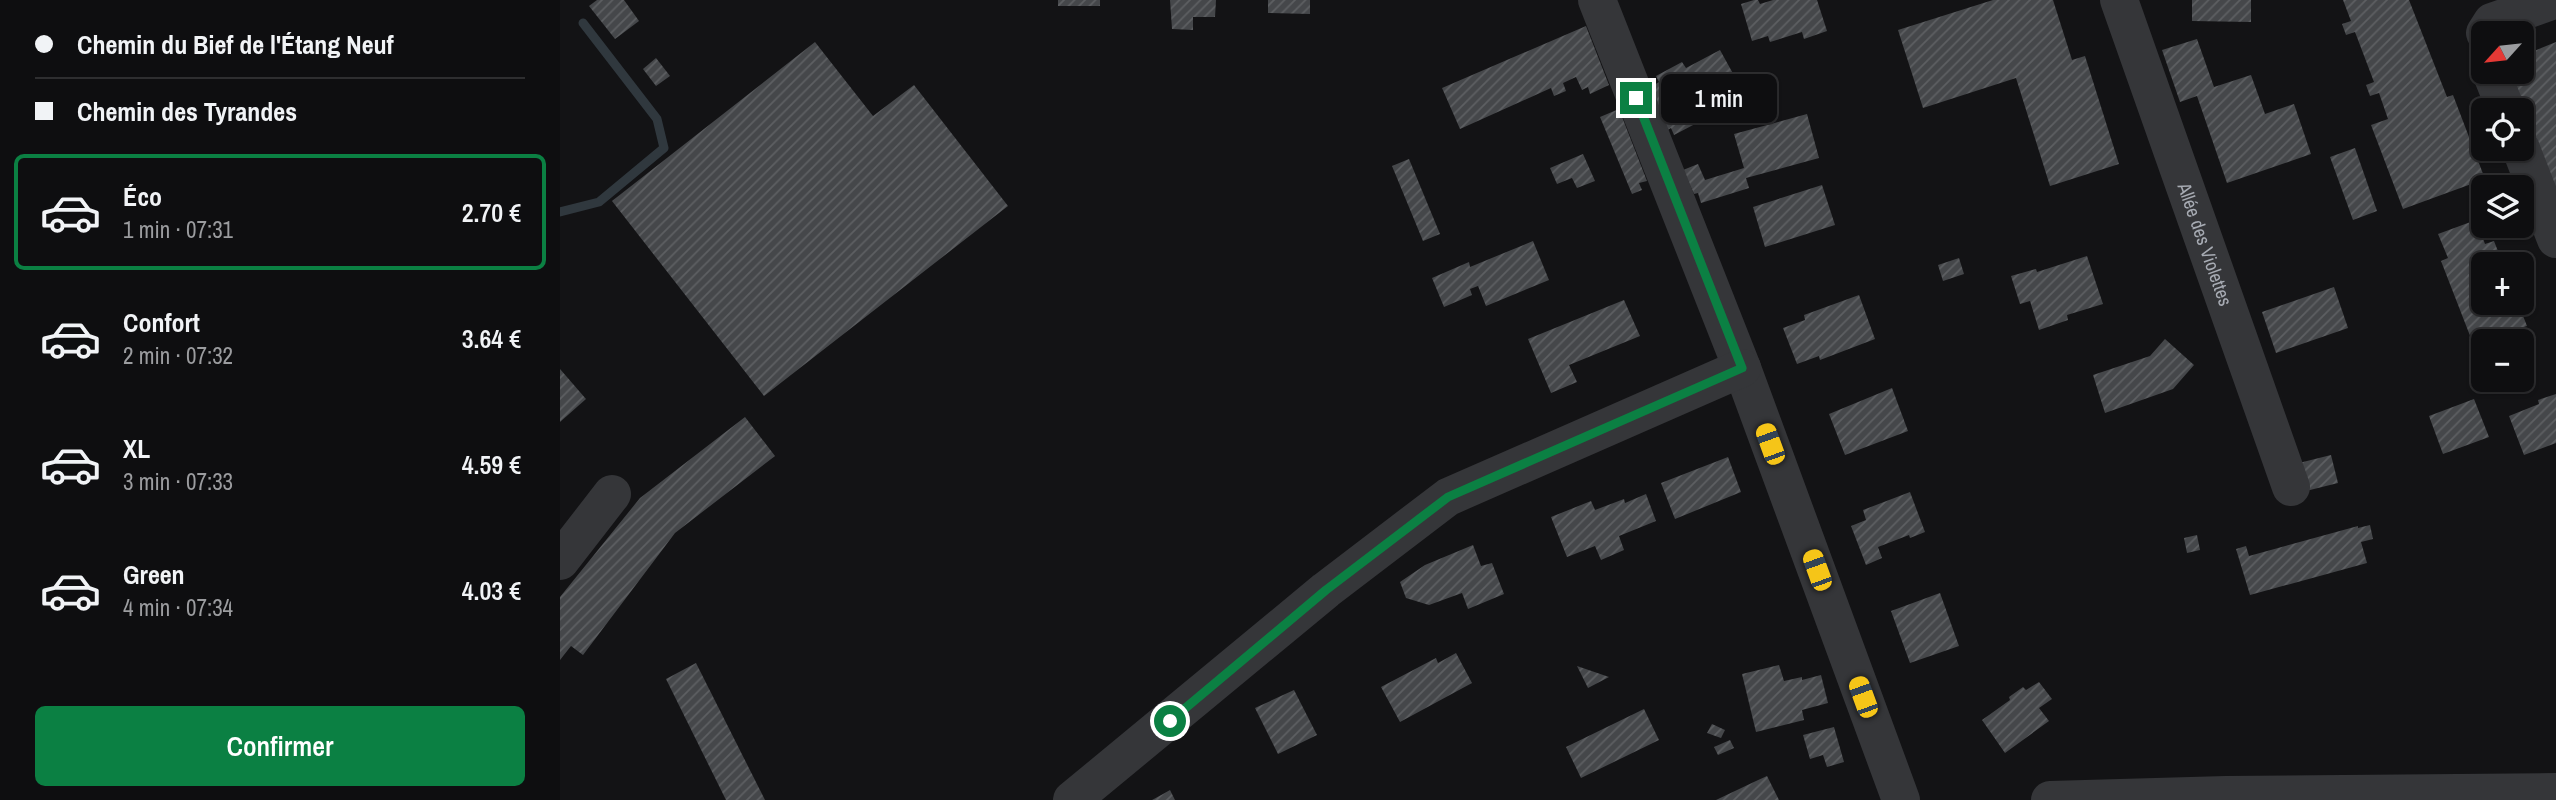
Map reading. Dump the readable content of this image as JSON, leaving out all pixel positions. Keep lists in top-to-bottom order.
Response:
{
  "streets": {
    "street": ["Allée des Violettes"]
  },
  "north": "bottom left",
  "page": {
    "banner": ["Chemin du Bief de l'Étang Neuf", "Chemin des Tyrandes"],
    "map_buttons": ["+", "−"],
    "bubble": "1 min",
    "list": [
      {
        "name": "Éco",
        "note": "1 min · 07:31",
        "value": "2.70 €"
      },
      {
        "name": "Confort",
        "note": "2 min · 07:32",
        "value": "3.64 €"
      },
      {
        "name": "XL",
        "note": "3 min · 07:33",
        "value": "4.59 €"
      },
      {
        "name": "Green",
        "note": "4 min · 07:34",
        "value": "4.03 €"
      }
    ],
    "buttons": "Confirmer"
  }
}
